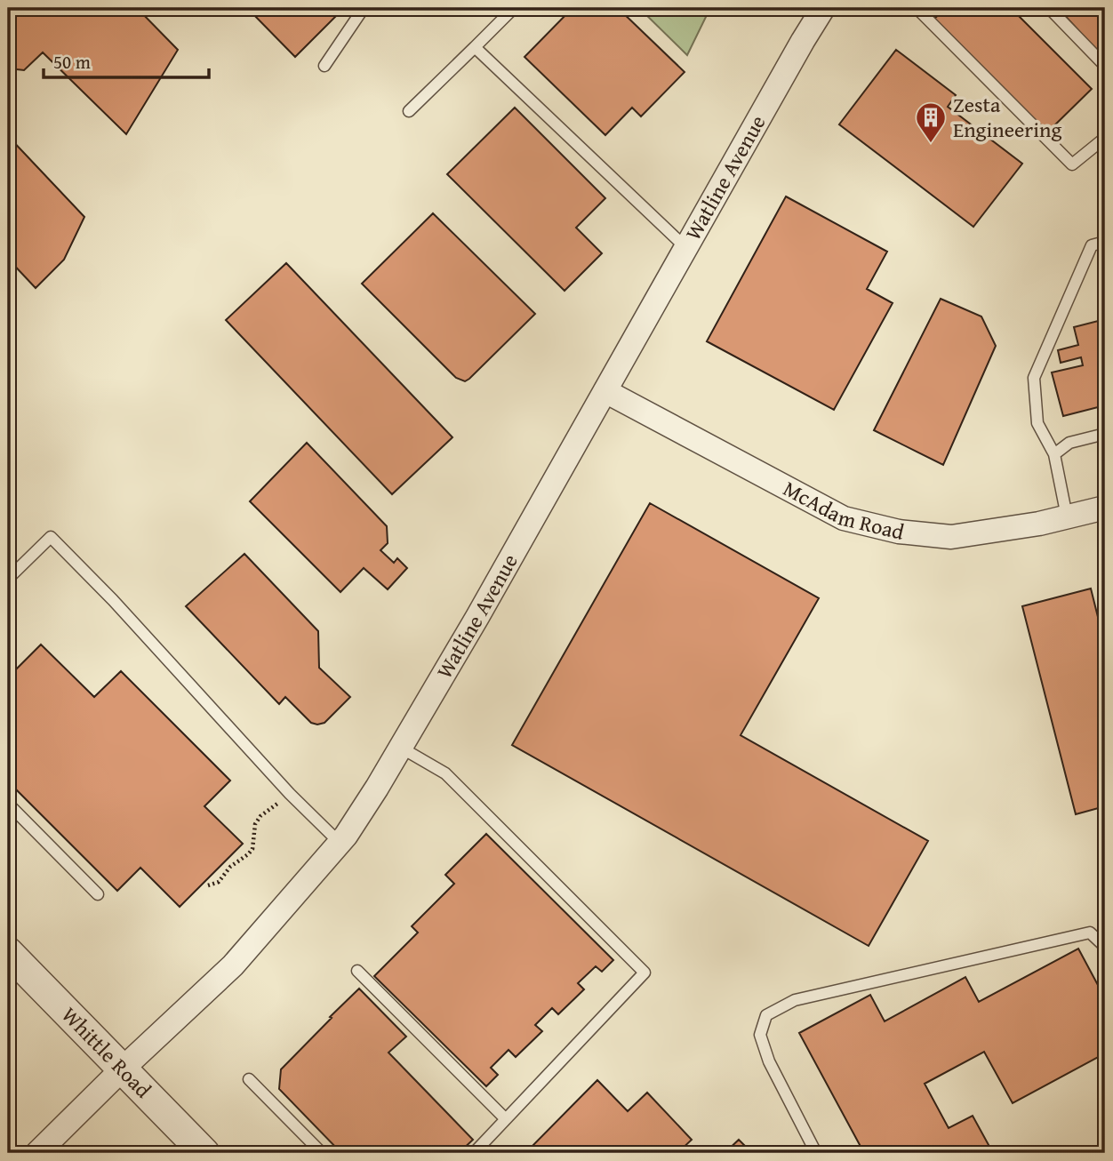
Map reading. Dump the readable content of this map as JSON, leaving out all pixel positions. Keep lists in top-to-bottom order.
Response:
{
  "streets": {
    "street": ["Watline Avenue", "McAdam Road", "Whittle Road"]
  },
  "crossings": [
    ["Watline Avenue", "McAdam Road"],
    ["Watline Avenue", "Whittle Road"]
  ],
  "places": {
    "building": ["Zesta Engineering"]
  },
  "scale_bar": "50 m"
}
